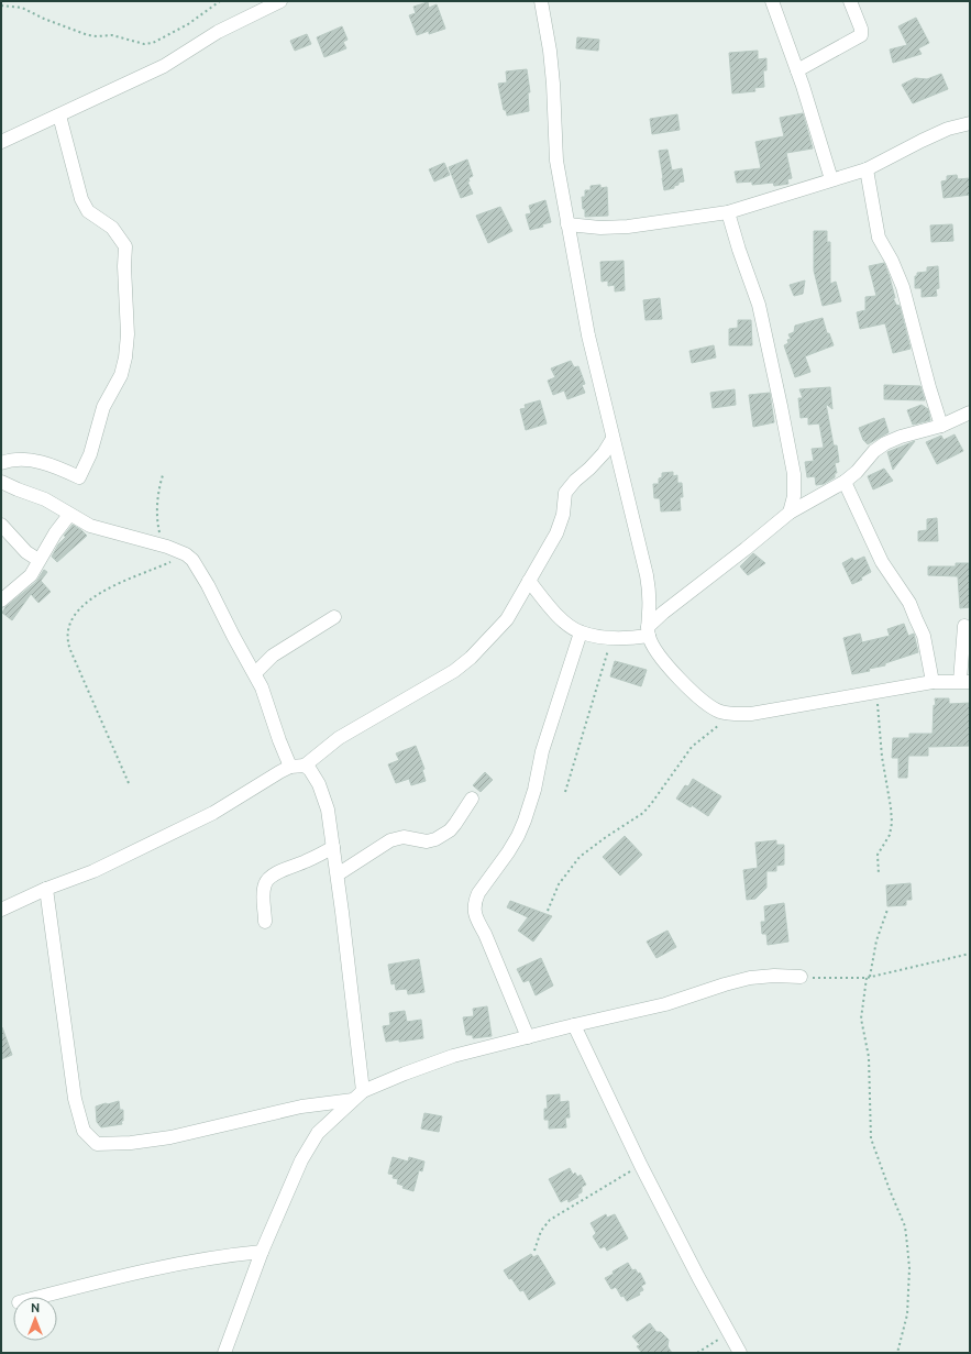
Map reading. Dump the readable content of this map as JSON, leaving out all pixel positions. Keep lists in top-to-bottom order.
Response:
{
  "north": "top"
}
